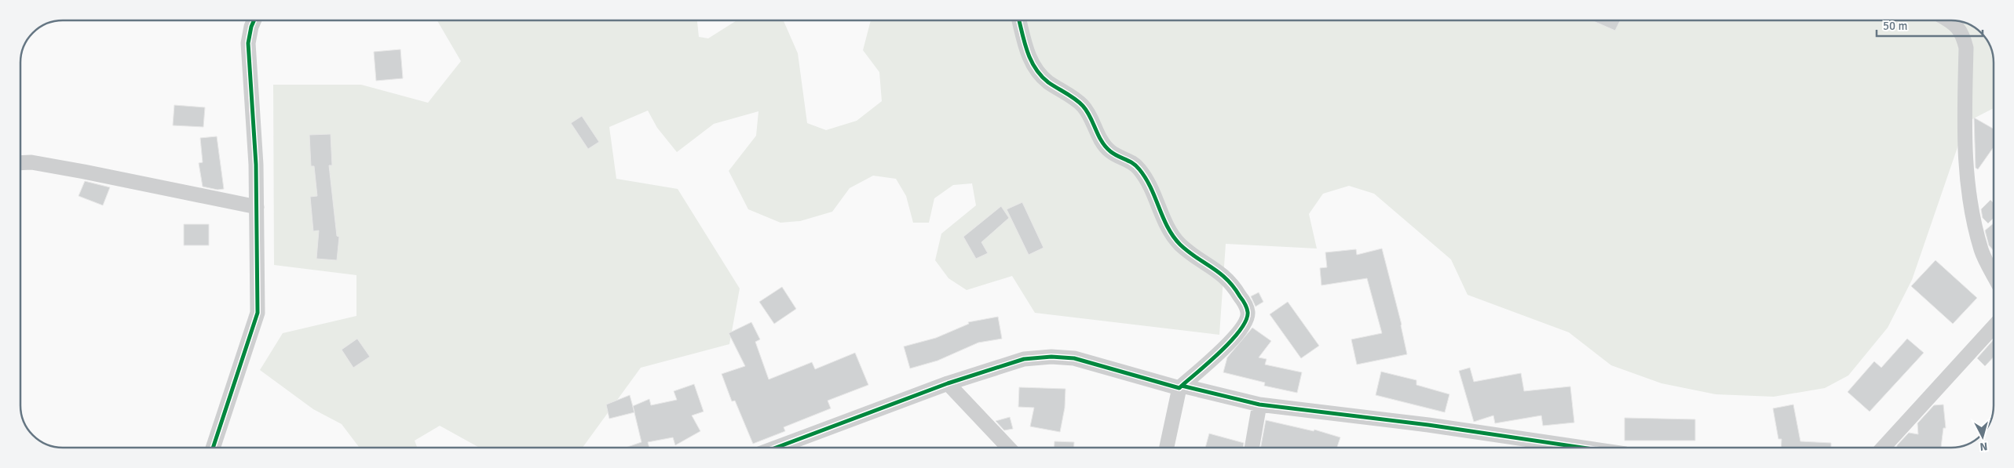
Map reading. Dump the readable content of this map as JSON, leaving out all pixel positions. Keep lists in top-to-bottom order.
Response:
{
  "scale_bar": "50 m",
  "north": "bottom"
}
